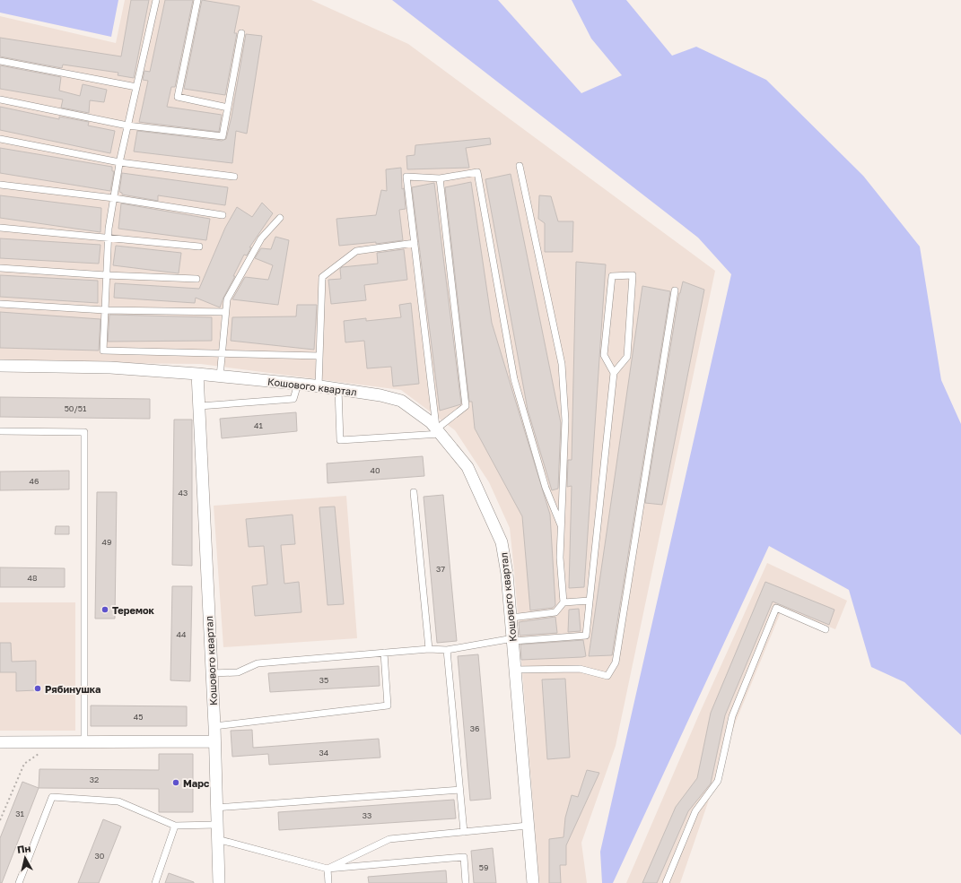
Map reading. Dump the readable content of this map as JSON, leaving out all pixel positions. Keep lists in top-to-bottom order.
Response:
{
  "streets": {
    "street": ["Кошового квартал"]
  },
  "places": ["Теремок", "Рябинушка", "Марс"],
  "house_numbers": [
    "50/51",
    "41",
    "40",
    "46",
    "43",
    "49",
    "37",
    "48",
    "44",
    "35",
    "45",
    "36",
    "34",
    "32",
    "31",
    "33",
    "30",
    "59"
  ],
  "north": "top"
}
